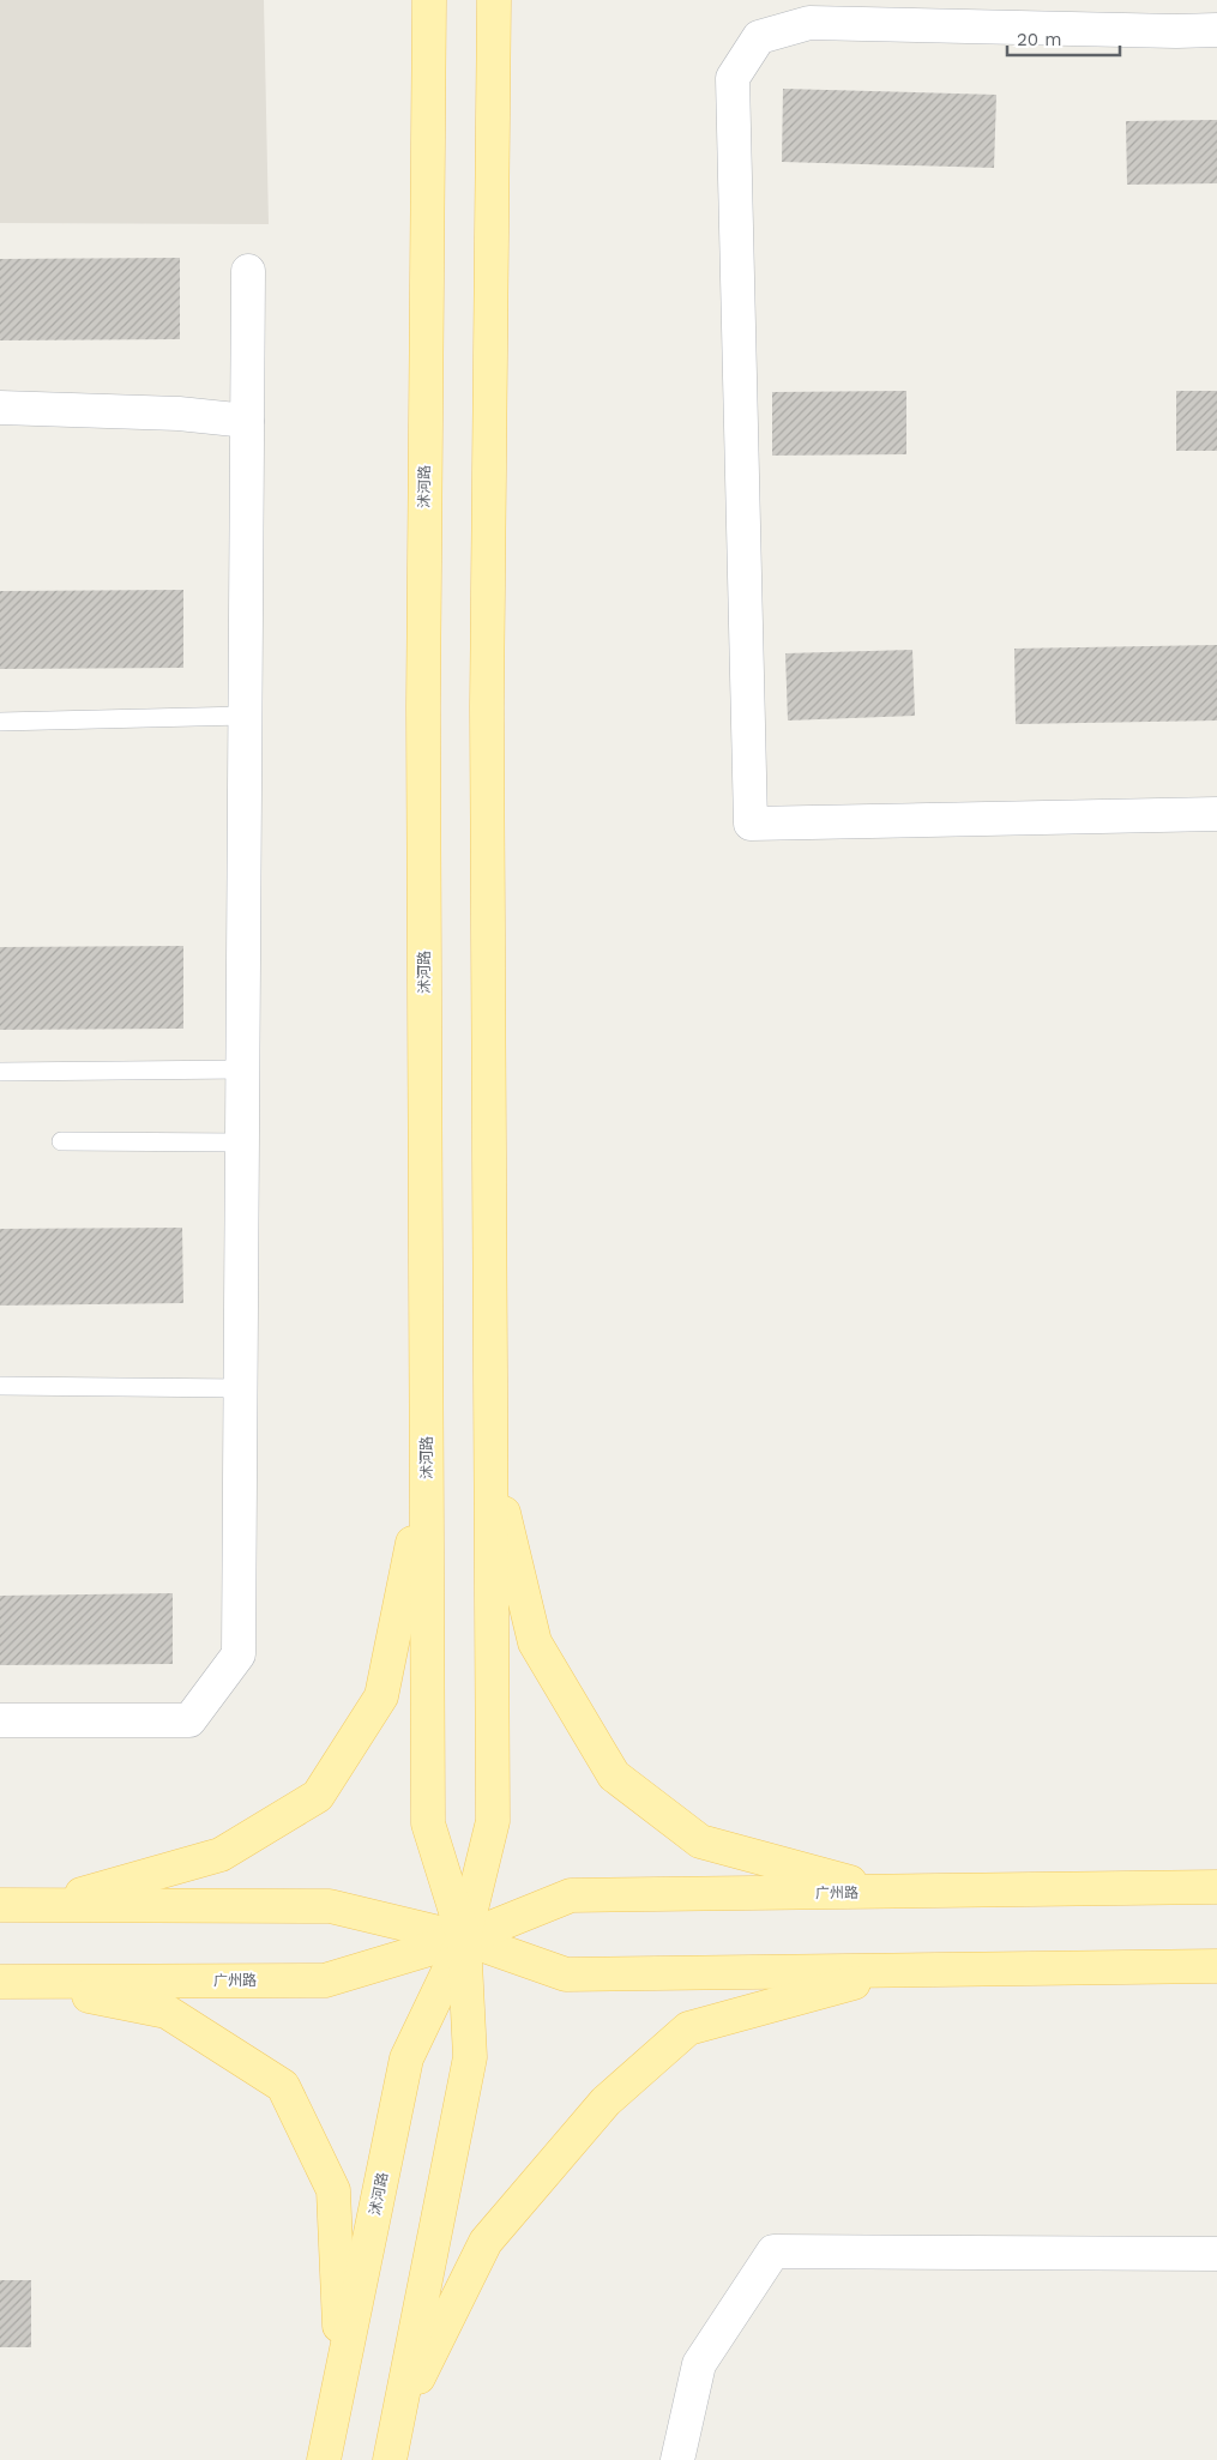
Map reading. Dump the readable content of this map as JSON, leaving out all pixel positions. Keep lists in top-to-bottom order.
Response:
{
  "streets": {
    "main road": ["沭河路", "广州路"]
  },
  "crossings": [
    ["沭河路", "广州路"]
  ],
  "scale_bar": "20 m"
}
